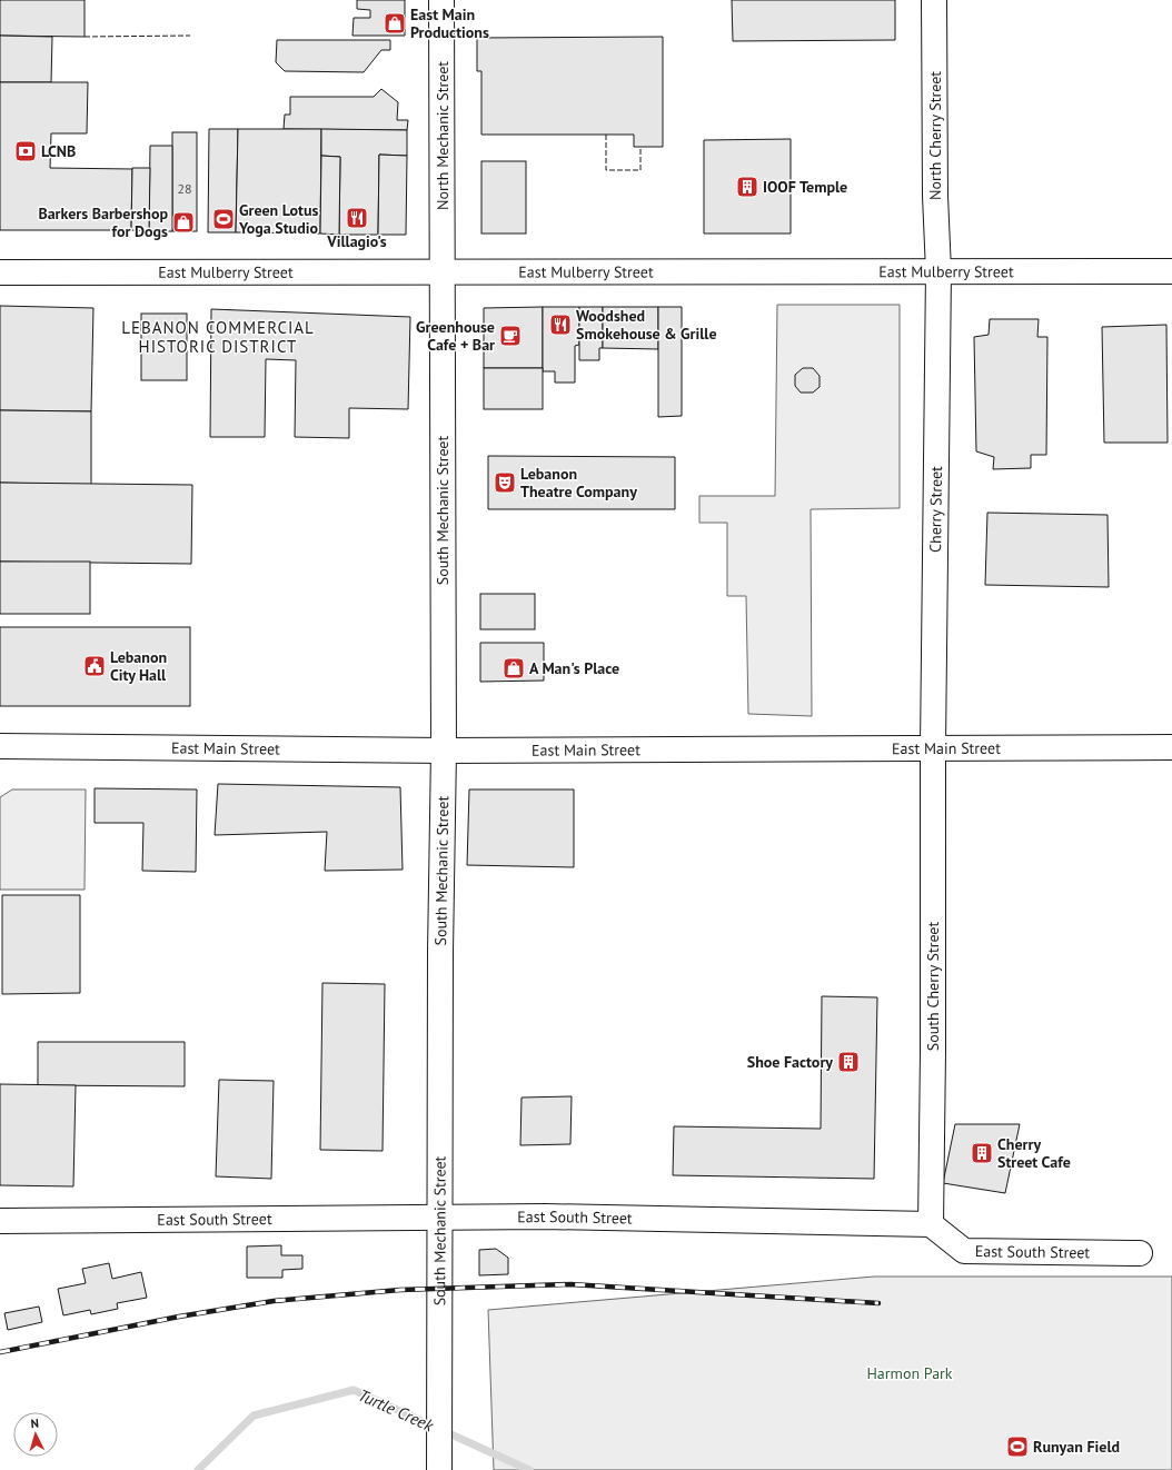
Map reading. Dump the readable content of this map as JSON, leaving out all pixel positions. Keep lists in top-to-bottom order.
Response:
{
  "streets": {
    "street": [
      "North Mechanic Street",
      "North Cherry Street",
      "East Mulberry Street",
      "Cherry Street",
      "South Mechanic Street",
      "East Main Street",
      "South Cherry Street",
      "East South Street"
    ]
  },
  "crossings": [
    ["North Mechanic Street", "East Mulberry Street"],
    ["North Mechanic Street", "South Mechanic Street"],
    ["North Cherry Street", "East Mulberry Street"],
    ["North Cherry Street", "Cherry Street"],
    ["East Mulberry Street", "Cherry Street"],
    ["East Mulberry Street", "South Mechanic Street"],
    ["Cherry Street", "East Main Street"],
    ["Cherry Street", "South Cherry Street"],
    ["South Mechanic Street", "East Main Street"],
    ["South Mechanic Street", "East South Street"],
    ["East Main Street", "South Cherry Street"],
    ["South Cherry Street", "East South Street"]
  ],
  "districts": ["LEBANON COMMERCIAL HISTORIC DISTRICT"],
  "water": ["Turtle Creek"],
  "parks": ["Harmon Park"],
  "places": {
    "shop": ["East Main Productions", "Barkers Barbershop for Dogs", "A Man's Place"],
    "bank": ["LCNB"],
    "building": ["IOOF Temple", "Shoe Factory", "Cherry Street Cafe"],
    "restaurant": ["Villagio's", "Woodshed Smokehouse & Grille"],
    "sports": ["Green Lotus Yoga Studio", "Runyan Field"],
    "cafe": ["Greenhouse Cafe + Bar"],
    "theatre": ["Lebanon Theatre Company"],
    "public building": ["Lebanon City Hall"]
  },
  "house_numbers": ["28"],
  "north": "top"
}
